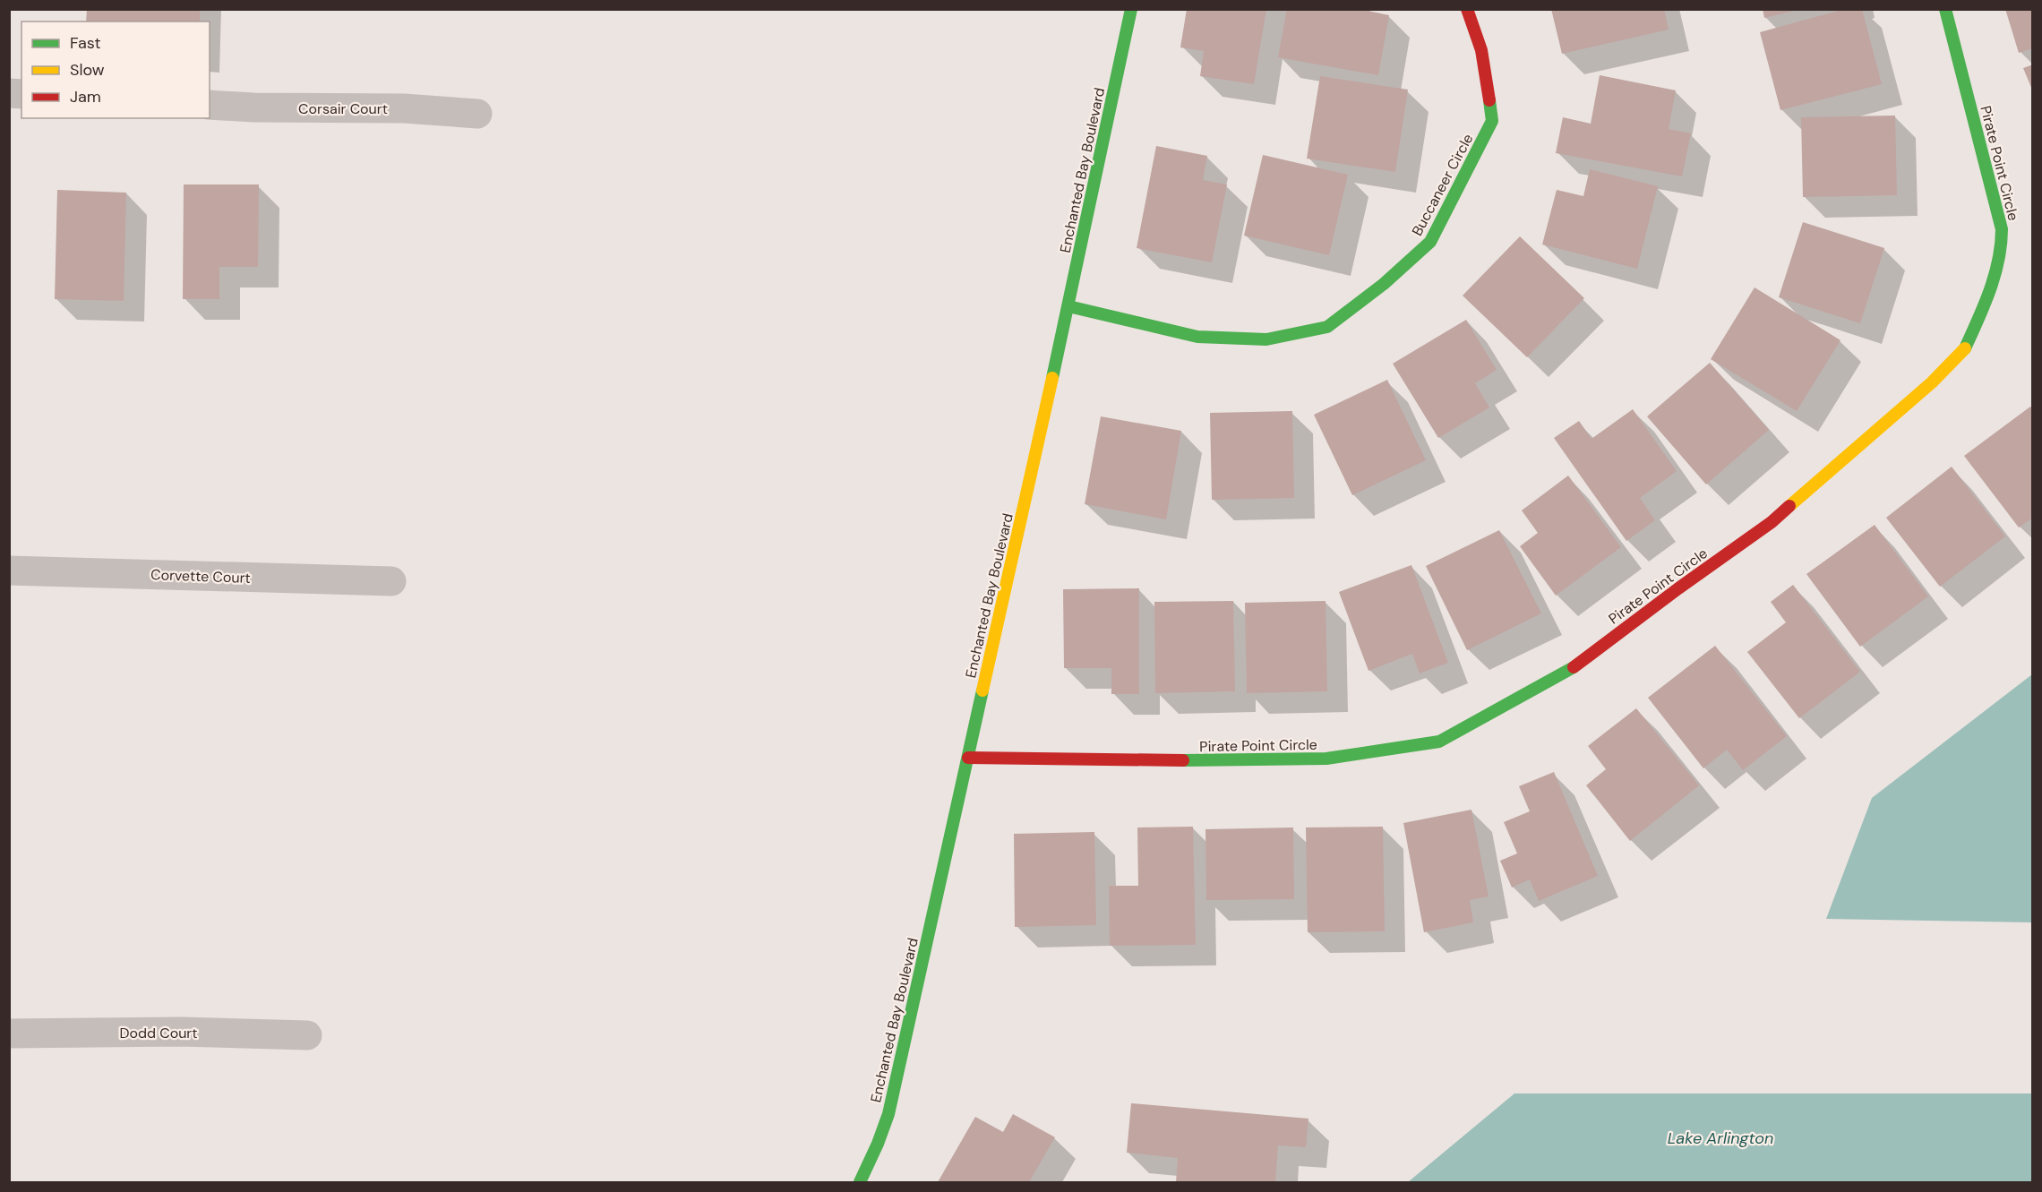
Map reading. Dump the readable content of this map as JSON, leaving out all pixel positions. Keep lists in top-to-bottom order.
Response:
{
  "streets": {
    "street": [
      "Corsair Court",
      "Pirate Point Circle",
      "Enchanted Bay Boulevard",
      "Buccaneer Circle",
      "Corvette Court",
      "Dodd Court"
    ]
  },
  "crossings": [
    ["Pirate Point Circle", "Enchanted Bay Boulevard"],
    ["Enchanted Bay Boulevard", "Buccaneer Circle"]
  ],
  "water": ["Lake Arlington"],
  "legend": ["Fast", "Slow", "Jam"]
}
